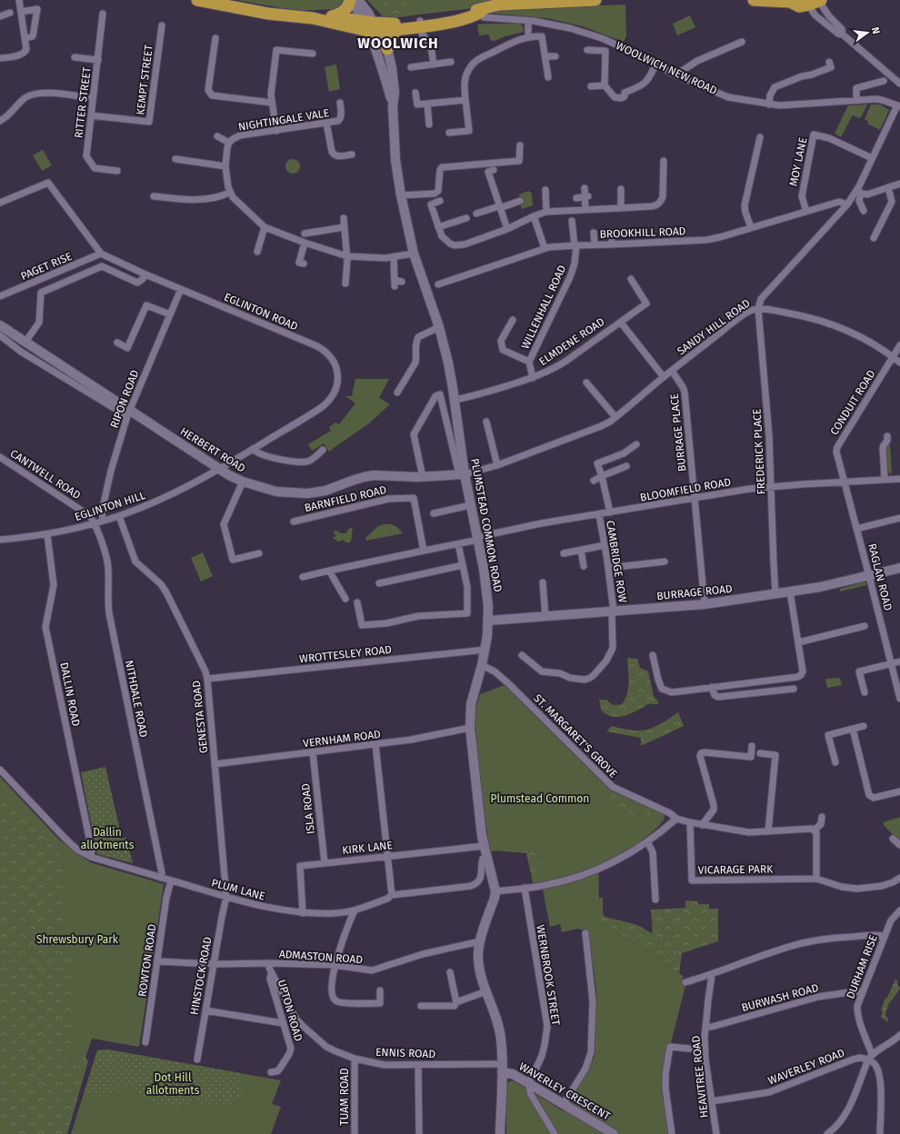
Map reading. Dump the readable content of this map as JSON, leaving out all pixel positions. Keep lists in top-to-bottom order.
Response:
{
  "streets": {
    "street": [
      "WOOLWICH NEW ROAD",
      "KEMPT STREET",
      "RITTER STREET",
      "NIGHTINGALE VALE",
      "MOY LANE",
      "BROOKHILL ROAD",
      "PAGET RISE",
      "WILLENHALL ROAD",
      "EGLINTON ROAD",
      "SANDY HILL ROAD",
      "ELMDENE ROAD",
      "RIPON ROAD",
      "CONDUIT ROAD",
      "BURRAGE PLACE",
      "HERBERT ROAD",
      "FREDERICK PLACE",
      "CANTWELL ROAD",
      "BLOOMFIELD ROAD",
      "BARNFIELD ROAD",
      "EGLINTON HILL",
      "PLUMSTEAD COMMON ROAD",
      "CAMBRIDGE ROW",
      "RAGLAN ROAD",
      "BURRAGE ROAD",
      "WROTTESLEY ROAD",
      "DALLIN ROAD",
      "NITHDALE ROAD",
      "GENESTA ROAD",
      "ST. MARGARET'S GROVE",
      "VERNHAM ROAD",
      "ISLA ROAD",
      "KIRK LANE",
      "VICARAGE PARK",
      "PLUM LANE",
      "ADMASTON ROAD",
      "ROWTON ROAD",
      "DURHAM RISE",
      "WERNBROOK STREET",
      "HINSTOCK ROAD",
      "BURWASH ROAD",
      "UPTON ROAD",
      "ENNIS ROAD",
      "WAVERLEY ROAD",
      "HEAVITREE ROAD",
      "WAVERLEY CRESCENT",
      "TUAM ROAD"
    ]
  },
  "crossings": [
    ["WOOLWICH NEW ROAD", "SANDY HILL ROAD"],
    ["KEMPT STREET", "RITTER STREET"],
    ["MOY LANE", "BROOKHILL ROAD"],
    ["MOY LANE", "SANDY HILL ROAD"],
    ["BROOKHILL ROAD", "WILLENHALL ROAD"],
    ["BROOKHILL ROAD", "SANDY HILL ROAD"],
    ["PAGET RISE", "EGLINTON ROAD"],
    ["WILLENHALL ROAD", "ELMDENE ROAD"],
    ["EGLINTON ROAD", "RIPON ROAD"],
    ["EGLINTON ROAD", "HERBERT ROAD"],
    ["EGLINTON ROAD", "EGLINTON HILL"],
    ["SANDY HILL ROAD", "BURRAGE PLACE"],
    ["SANDY HILL ROAD", "HERBERT ROAD"],
    ["SANDY HILL ROAD", "FREDERICK PLACE"],
    ["SANDY HILL ROAD", "PLUMSTEAD COMMON ROAD"],
    ["ELMDENE ROAD", "PLUMSTEAD COMMON ROAD"],
    ["RIPON ROAD", "HERBERT ROAD"],
    ["RIPON ROAD", "EGLINTON HILL"],
    ["CONDUIT ROAD", "BLOOMFIELD ROAD"],
    ["CONDUIT ROAD", "RAGLAN ROAD"],
    ["BURRAGE PLACE", "BLOOMFIELD ROAD"],
    ["BURRAGE PLACE", "BURRAGE ROAD"],
    ["HERBERT ROAD", "EGLINTON HILL"],
    ["HERBERT ROAD", "PLUMSTEAD COMMON ROAD"],
    ["FREDERICK PLACE", "BLOOMFIELD ROAD"],
    ["FREDERICK PLACE", "BURRAGE ROAD"],
    ["CANTWELL ROAD", "EGLINTON HILL"],
    ["CANTWELL ROAD", "NITHDALE ROAD"],
    ["BLOOMFIELD ROAD", "PLUMSTEAD COMMON ROAD"],
    ["BLOOMFIELD ROAD", "CAMBRIDGE ROW"],
    ["BLOOMFIELD ROAD", "RAGLAN ROAD"],
    ["EGLINTON HILL", "DALLIN ROAD"],
    ["EGLINTON HILL", "NITHDALE ROAD"],
    ["EGLINTON HILL", "GENESTA ROAD"],
    ["PLUMSTEAD COMMON ROAD", "BURRAGE ROAD"],
    ["PLUMSTEAD COMMON ROAD", "WROTTESLEY ROAD"],
    ["PLUMSTEAD COMMON ROAD", "ST. MARGARET'S GROVE"],
    ["PLUMSTEAD COMMON ROAD", "VERNHAM ROAD"],
    ["PLUMSTEAD COMMON ROAD", "KIRK LANE"],
    ["PLUMSTEAD COMMON ROAD", "PLUM LANE"],
    ["PLUMSTEAD COMMON ROAD", "ADMASTON ROAD"],
    ["PLUMSTEAD COMMON ROAD", "ENNIS ROAD"],
    ["PLUMSTEAD COMMON ROAD", "WAVERLEY CRESCENT"],
    ["CAMBRIDGE ROW", "BURRAGE ROAD"],
    ["RAGLAN ROAD", "BURRAGE ROAD"],
    ["WROTTESLEY ROAD", "GENESTA ROAD"],
    ["DALLIN ROAD", "PLUM LANE"],
    ["NITHDALE ROAD", "PLUM LANE"],
    ["GENESTA ROAD", "VERNHAM ROAD"],
    ["GENESTA ROAD", "PLUM LANE"],
    ["GENESTA ROAD", "HINSTOCK ROAD"],
    ["ST. MARGARET'S GROVE", "VICARAGE PARK"],
    ["VERNHAM ROAD", "ISLA ROAD"],
    ["ISLA ROAD", "KIRK LANE"],
    ["KIRK LANE", "PLUM LANE"],
    ["PLUM LANE", "ROWTON ROAD"],
    ["PLUM LANE", "HINSTOCK ROAD"],
    ["ADMASTON ROAD", "ROWTON ROAD"],
    ["ADMASTON ROAD", "HINSTOCK ROAD"],
    ["ADMASTON ROAD", "ENNIS ROAD"],
    ["DURHAM RISE", "BURWASH ROAD"],
    ["DURHAM RISE", "WAVERLEY ROAD"],
    ["WERNBROOK STREET", "WAVERLEY CRESCENT"],
    ["BURWASH ROAD", "HEAVITREE ROAD"],
    ["UPTON ROAD", "ENNIS ROAD"],
    ["ENNIS ROAD", "WAVERLEY CRESCENT"],
    ["ENNIS ROAD", "TUAM ROAD"],
    ["WAVERLEY ROAD", "HEAVITREE ROAD"]
  ],
  "districts": ["WOOLWICH"],
  "parks": [
    "Plumstead Common",
    "Dallin allotments",
    "Shrewsbury Park",
    "Dot Hill allotments"
  ],
  "north": "right"
}
